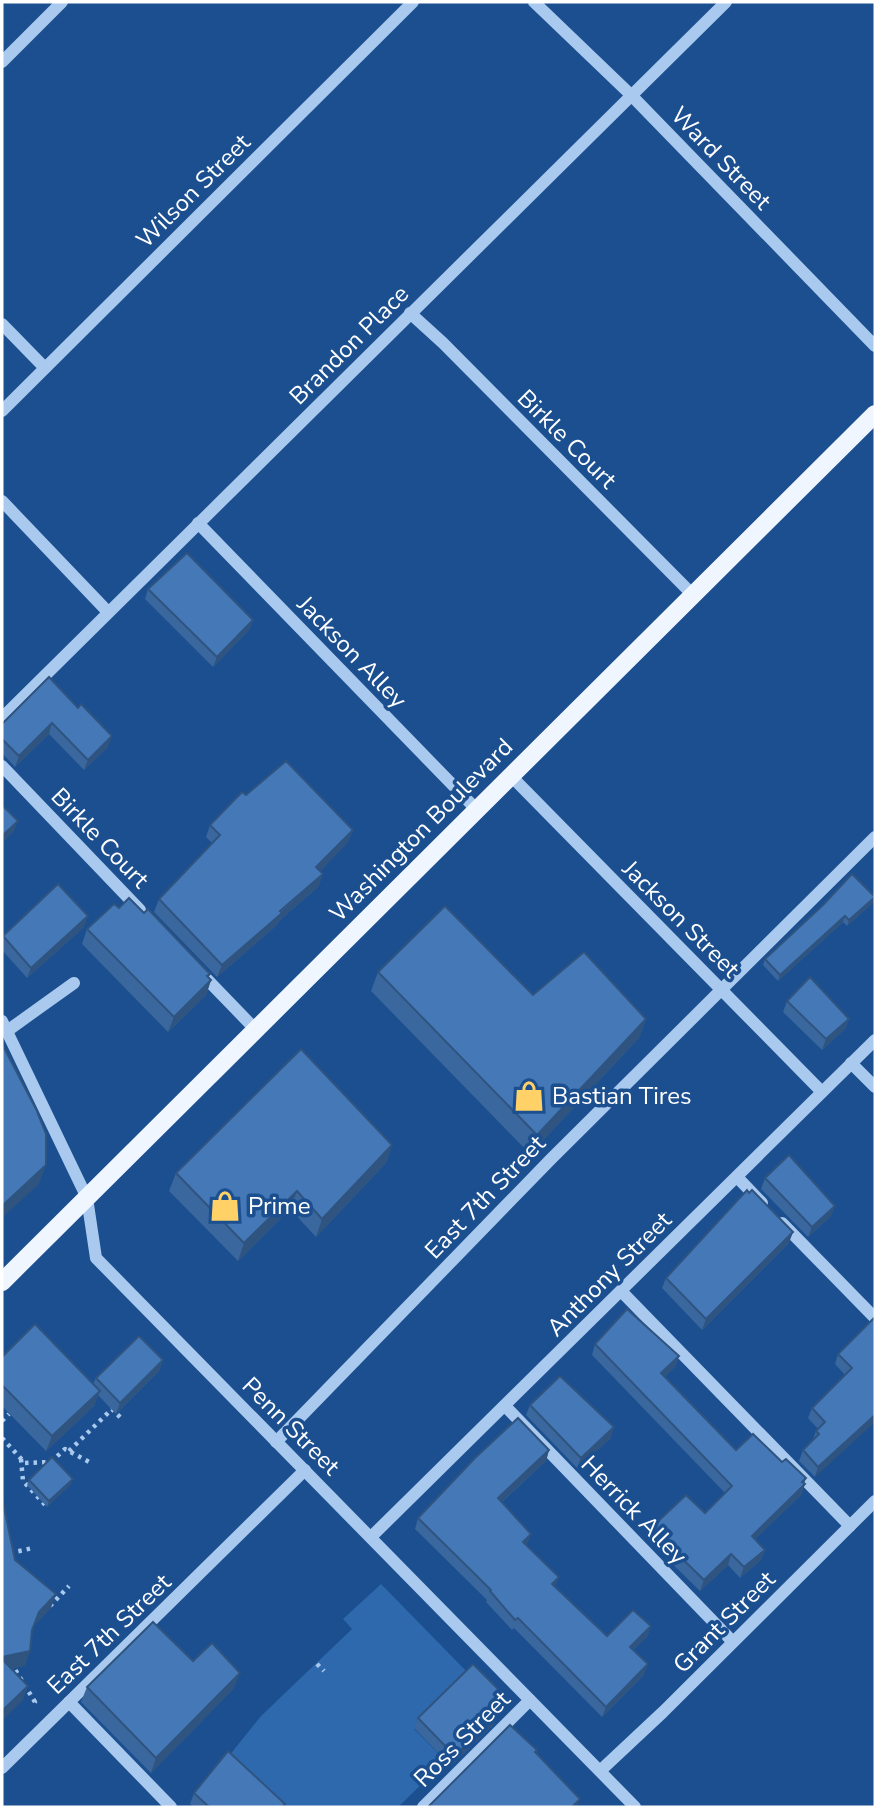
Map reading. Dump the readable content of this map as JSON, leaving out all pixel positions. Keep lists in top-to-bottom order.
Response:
{
  "streets": {
    "main road": ["Washington Boulevard"],
    "street": [
      "Ward Street",
      "Wilson Street",
      "Brandon Place",
      "Birkle Court",
      "Jackson Alley",
      "Jackson Street",
      "East 7th Street",
      "Anthony Street",
      "Penn Street",
      "Herrick Alley",
      "Grant Street",
      "Ross Street"
    ]
  },
  "crossings": [
    ["Ward Street", "Brandon Place"],
    ["Brandon Place", "Birkle Court"],
    ["Brandon Place", "Jackson Alley"],
    ["Birkle Court", "Washington Boulevard"],
    ["Jackson Alley", "Washington Boulevard"],
    ["Washington Boulevard", "Jackson Street"],
    ["Washington Boulevard", "Penn Street"],
    ["Jackson Street", "East 7th Street"],
    ["Jackson Street", "Anthony Street"],
    ["East 7th Street", "Penn Street"],
    ["Anthony Street", "Penn Street"],
    ["Anthony Street", "Herrick Alley"],
    ["Penn Street", "Grant Street"],
    ["Penn Street", "Ross Street"],
    ["Herrick Alley", "Grant Street"]
  ],
  "places": {
    "shop": ["Bastian Tires", "Prime"]
  }
}
